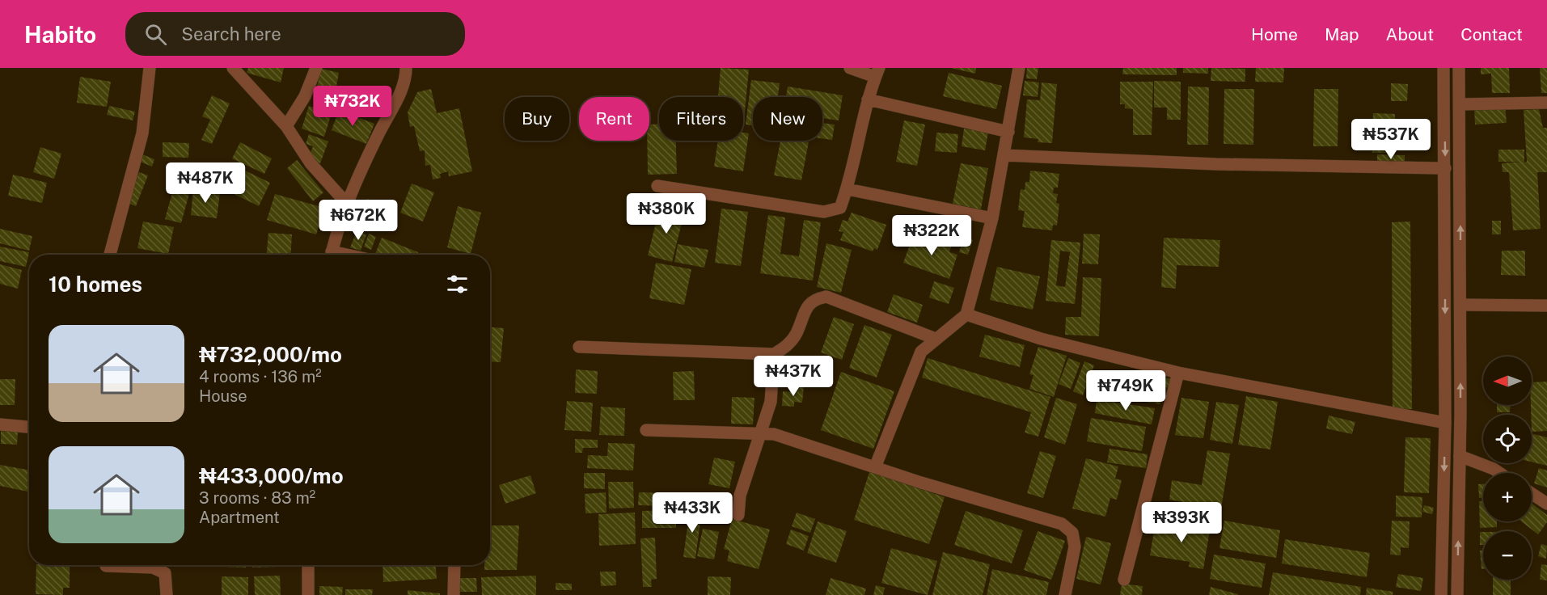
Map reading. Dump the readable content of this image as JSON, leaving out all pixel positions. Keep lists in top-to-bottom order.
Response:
{
  "north": "left",
  "page": {
    "header": "Habito",
    "search": "Search here",
    "nav": [
      "Home",
      "Map",
      "About",
      "Contact"
    ],
    "price": [
      "₦732K",
      "₦537K",
      "₦487K",
      "₦380K",
      "₦672K",
      "₦322K",
      "₦437K",
      "₦749K",
      "₦433K",
      "₦393K"
    ],
    "chip": [
      "Buy",
      "Rent",
      "Filters",
      "New"
    ],
    "heading": "10 homes",
    "list": [
      {
        "name": "₦732,000/mo",
        "note": "4 rooms · 136 m² · House"
      },
      {
        "name": "₦433,000/mo",
        "note": "3 rooms · 83 m² · Apartment"
      }
    ],
    "map_buttons": ["+", "−"]
  }
}
